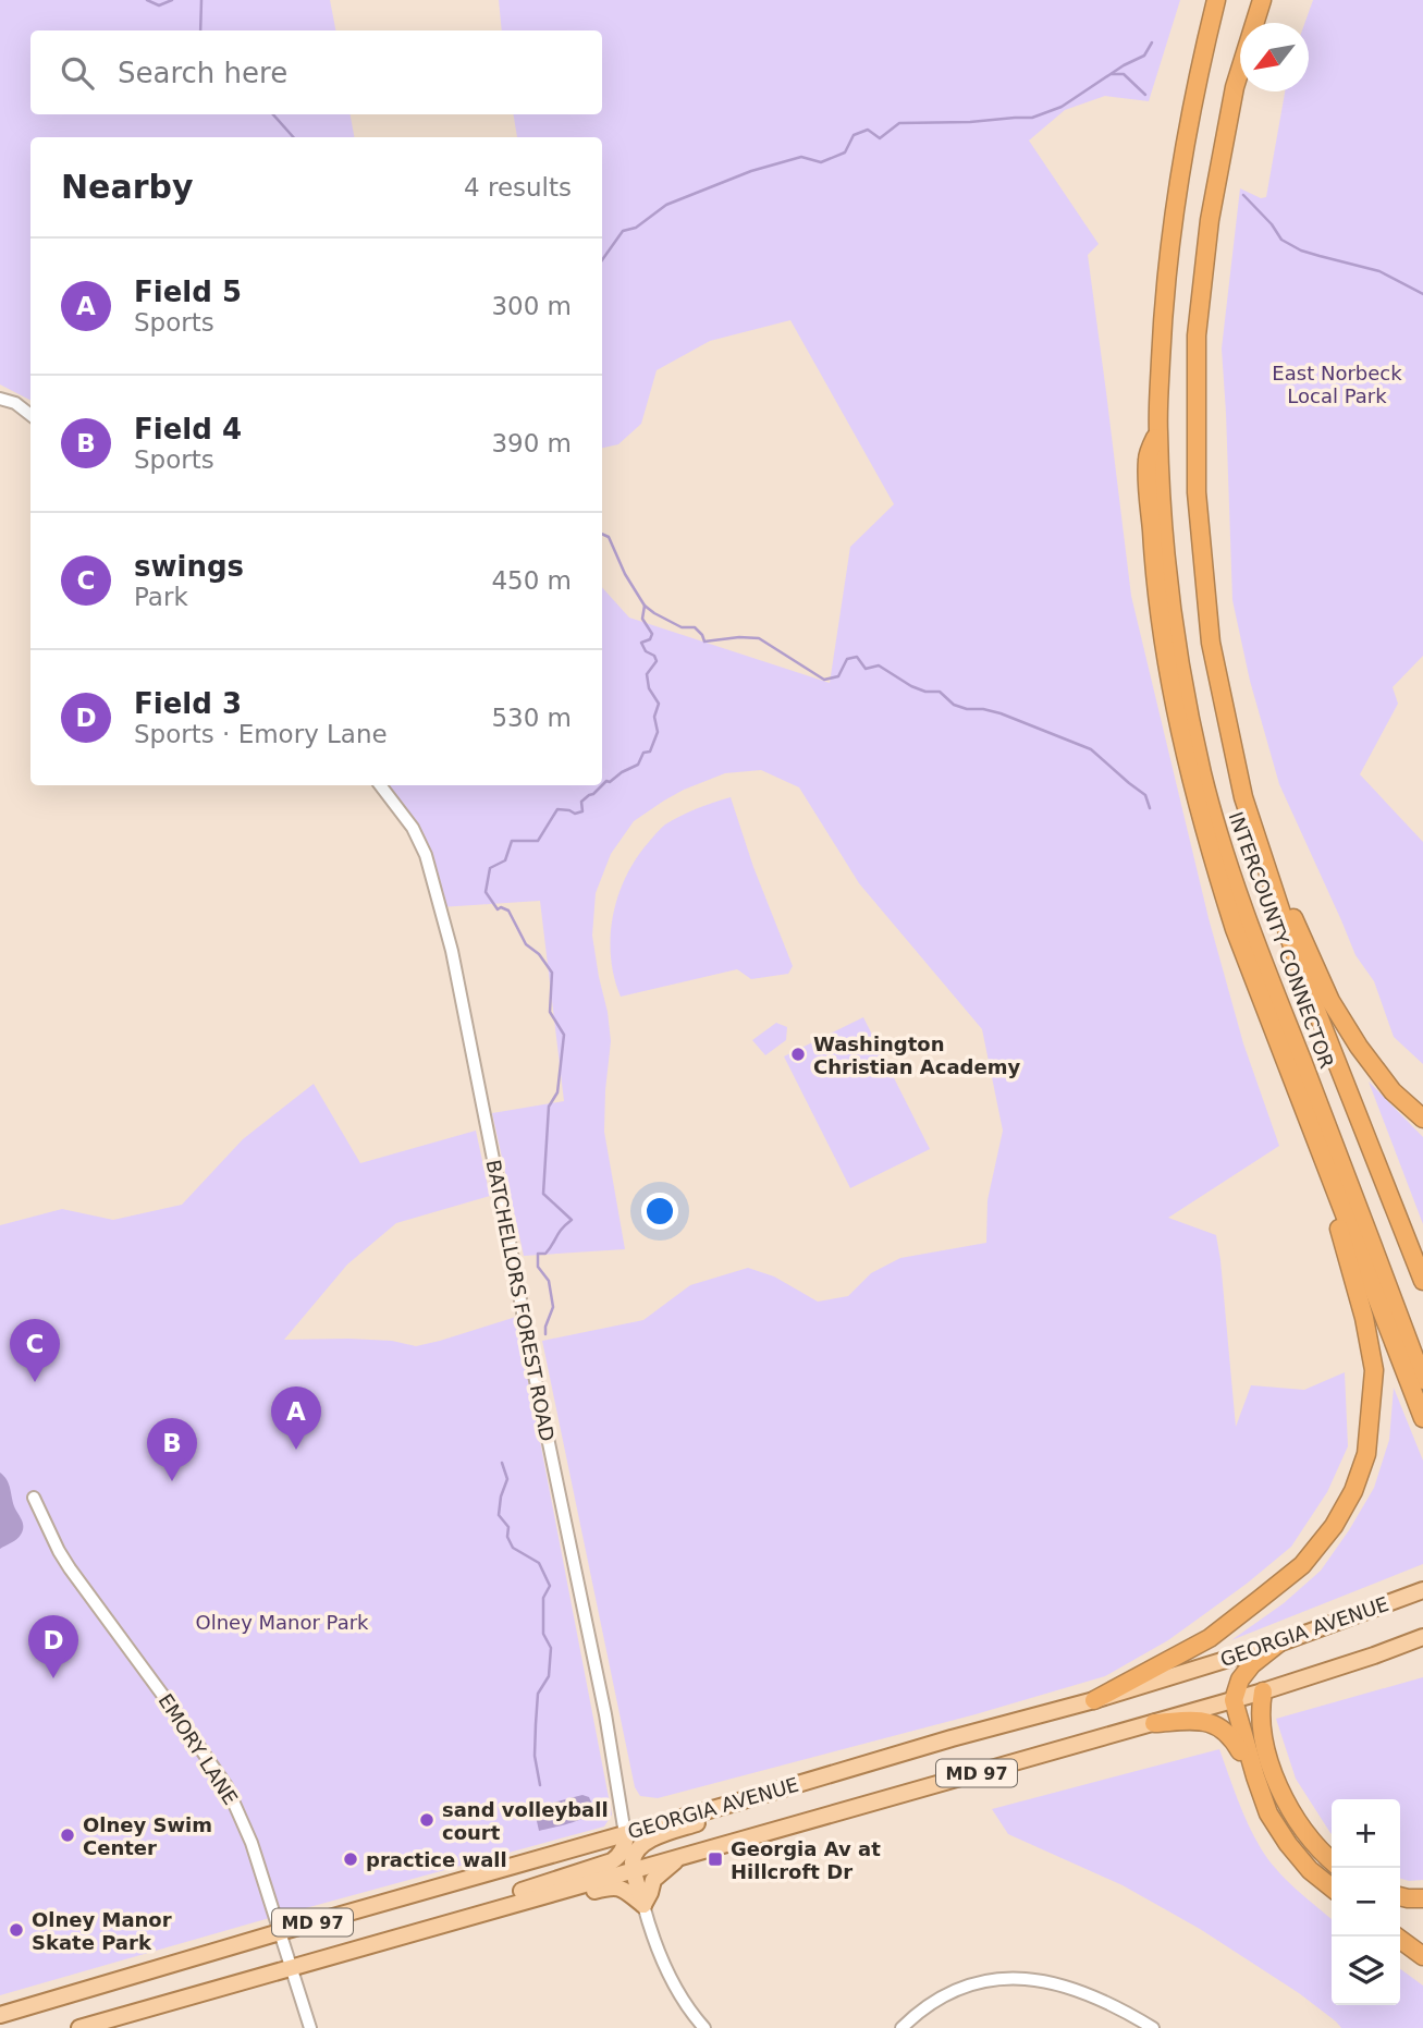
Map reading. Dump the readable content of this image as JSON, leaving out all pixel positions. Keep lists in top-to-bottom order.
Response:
{
  "streets": {
    "highway": ["INTERCOUNTY CONNECTOR"],
    "main road": ["GEORGIA AVENUE", "MD 97"],
    "street": ["BATCHELLORS FOREST ROAD", "EMORY LANE"]
  },
  "crossings": [
    ["BATCHELLORS FOREST ROAD", "GEORGIA AVENUE"],
    ["GEORGIA AVENUE", "EMORY LANE"]
  ],
  "parks": ["East Norbeck Local Park", "Olney Manor Park"],
  "places": {
    "other": [
      "Washington Christian Academy",
      "sand volleyball court",
      "Olney Swim Center",
      "practice wall",
      "Olney Manor Skate Park"
    ],
    "transit": ["Georgia Av at Hillcroft Dr"]
  },
  "north": "bottom left",
  "page": {
    "search": "Search here",
    "heading": ["Nearby", "4 results"],
    "list": [
      {
        "mark": "A",
        "name": "Field 5",
        "note": "Sports",
        "value": "300 m"
      },
      {
        "mark": "B",
        "name": "Field 4",
        "note": "Sports",
        "value": "390 m"
      },
      {
        "mark": "C",
        "name": "swings",
        "note": "Park",
        "value": "450 m"
      },
      {
        "mark": "D",
        "name": "Field 3",
        "note": "Sports · Emory Lane",
        "value": "530 m"
      }
    ],
    "pins": [
      "C",
      "A",
      "B",
      "D"
    ],
    "map_buttons": ["+", "−"]
  }
}
